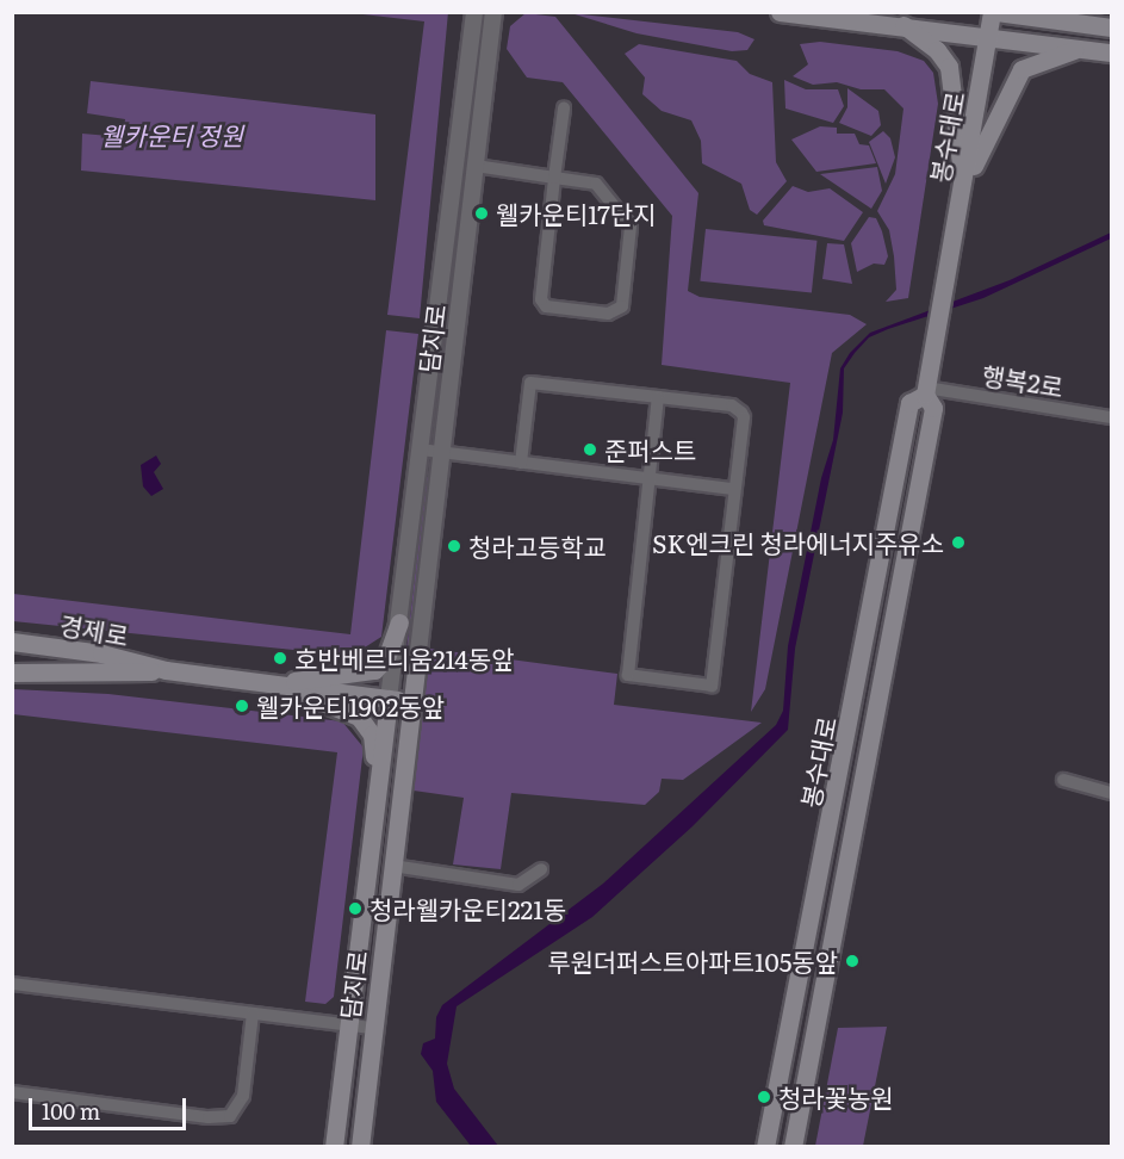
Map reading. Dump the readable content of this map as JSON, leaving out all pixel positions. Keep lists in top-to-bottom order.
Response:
{
  "streets": {
    "main road": ["봉수대로", "담지로", "경제로"],
    "street": ["행복2로"]
  },
  "crossings": [
    ["봉수대로", "행복2로"],
    ["담지로", "경제로"]
  ],
  "parks": ["웰카운티 정원"],
  "places": [
    "웰카운티17단지",
    "준퍼스트",
    "SK엔크린 청라에너지주유소",
    "청라고등학교",
    "호반베르디움214동앞",
    "웰카운티1902동앞",
    "청라웰카운티221동",
    "루원더퍼스트아파트105동앞",
    "청라꽃농원"
  ],
  "scale_bar": "100 m"
}
